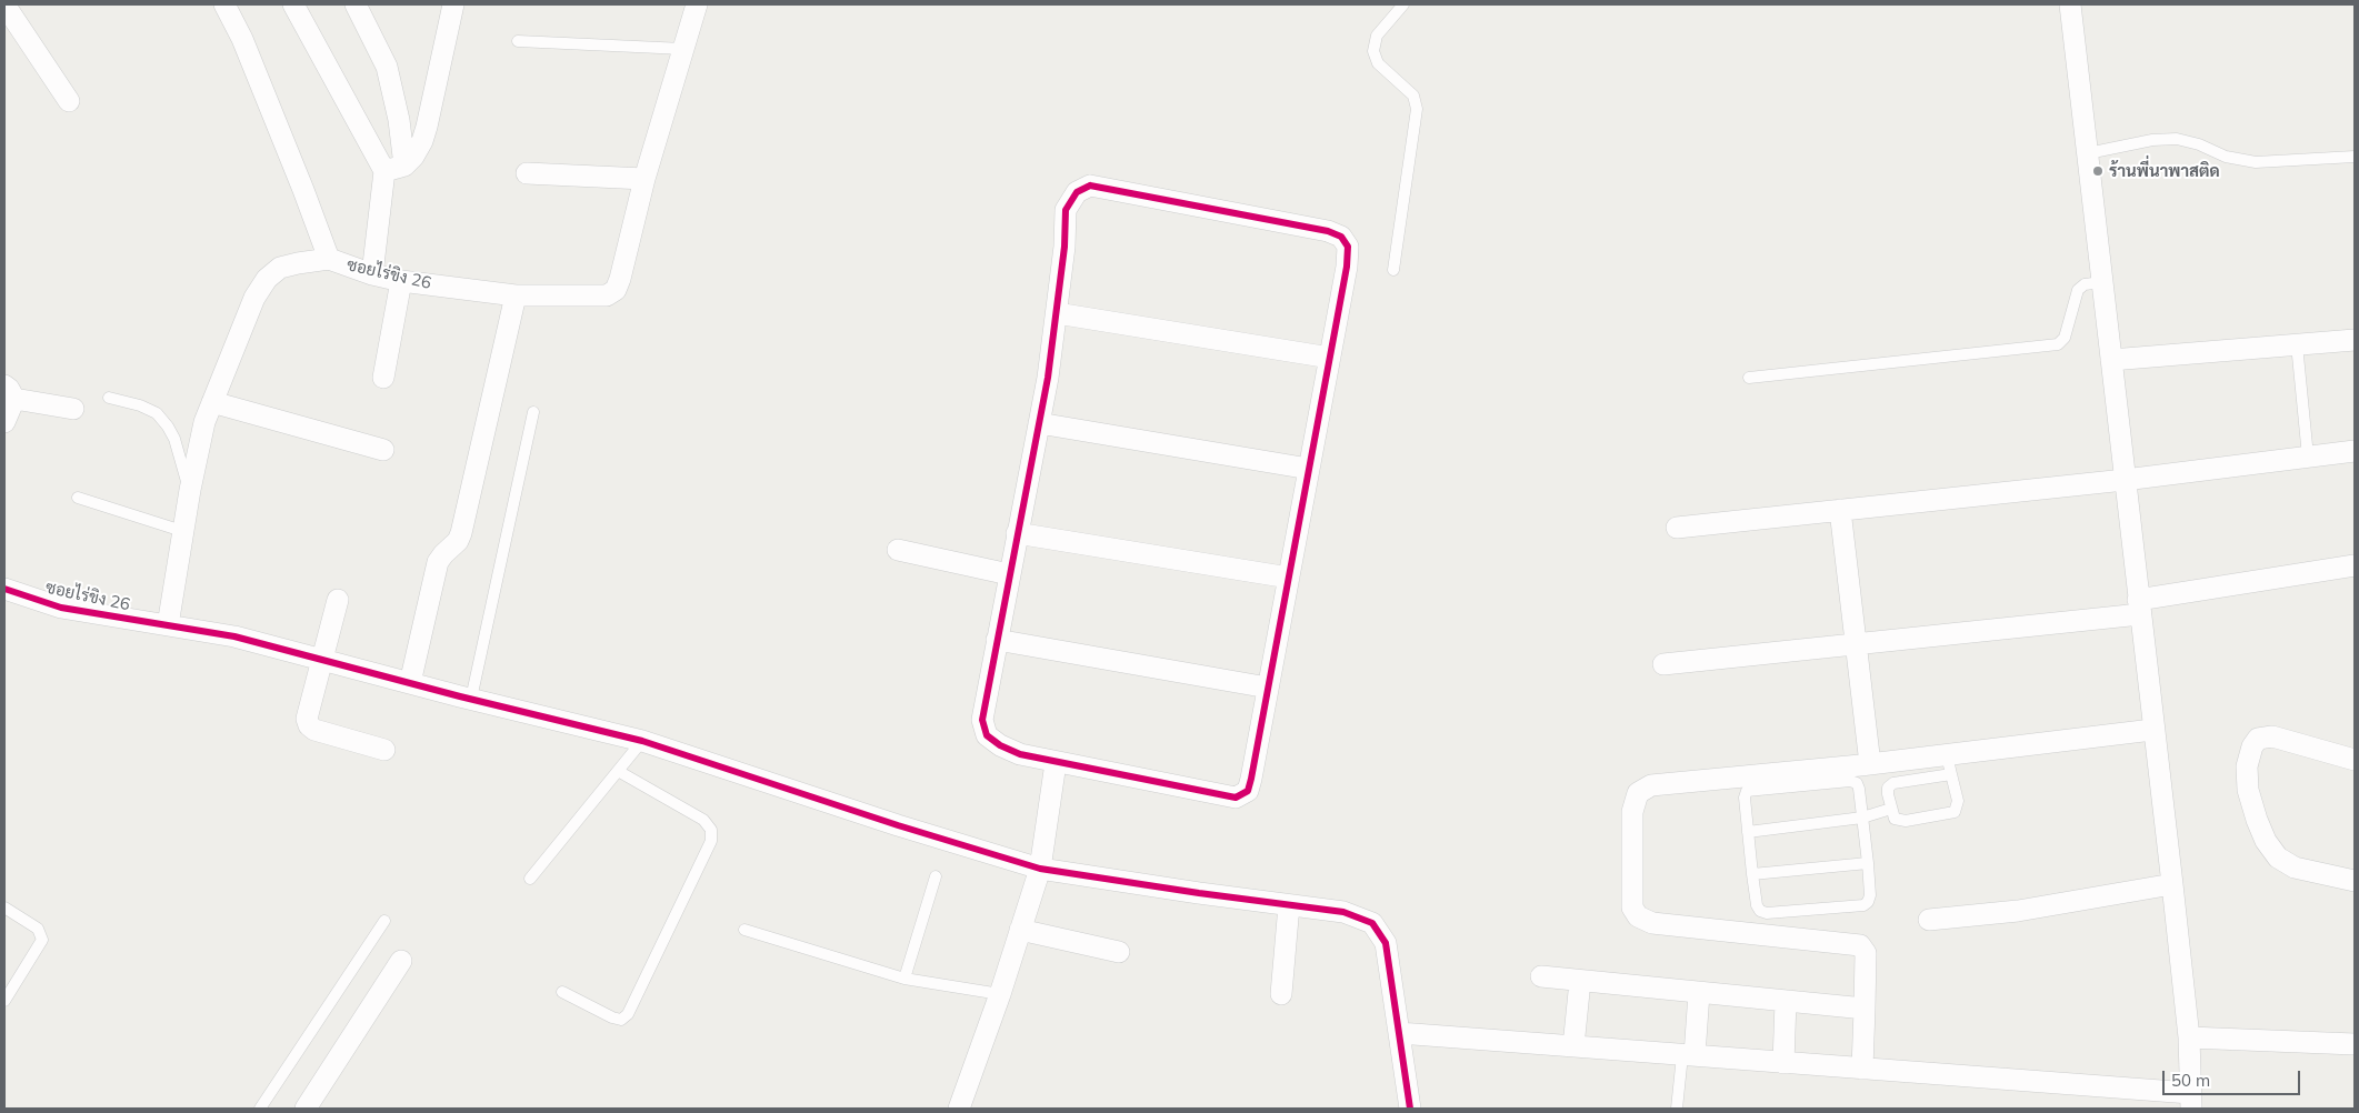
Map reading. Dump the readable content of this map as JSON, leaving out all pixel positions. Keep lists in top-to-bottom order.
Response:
{
  "streets": {
    "street": ["ซอยไร่ขิง 26"]
  },
  "places": ["ร้านพี่นาพาสติด"],
  "scale_bar": "50 m"
}
